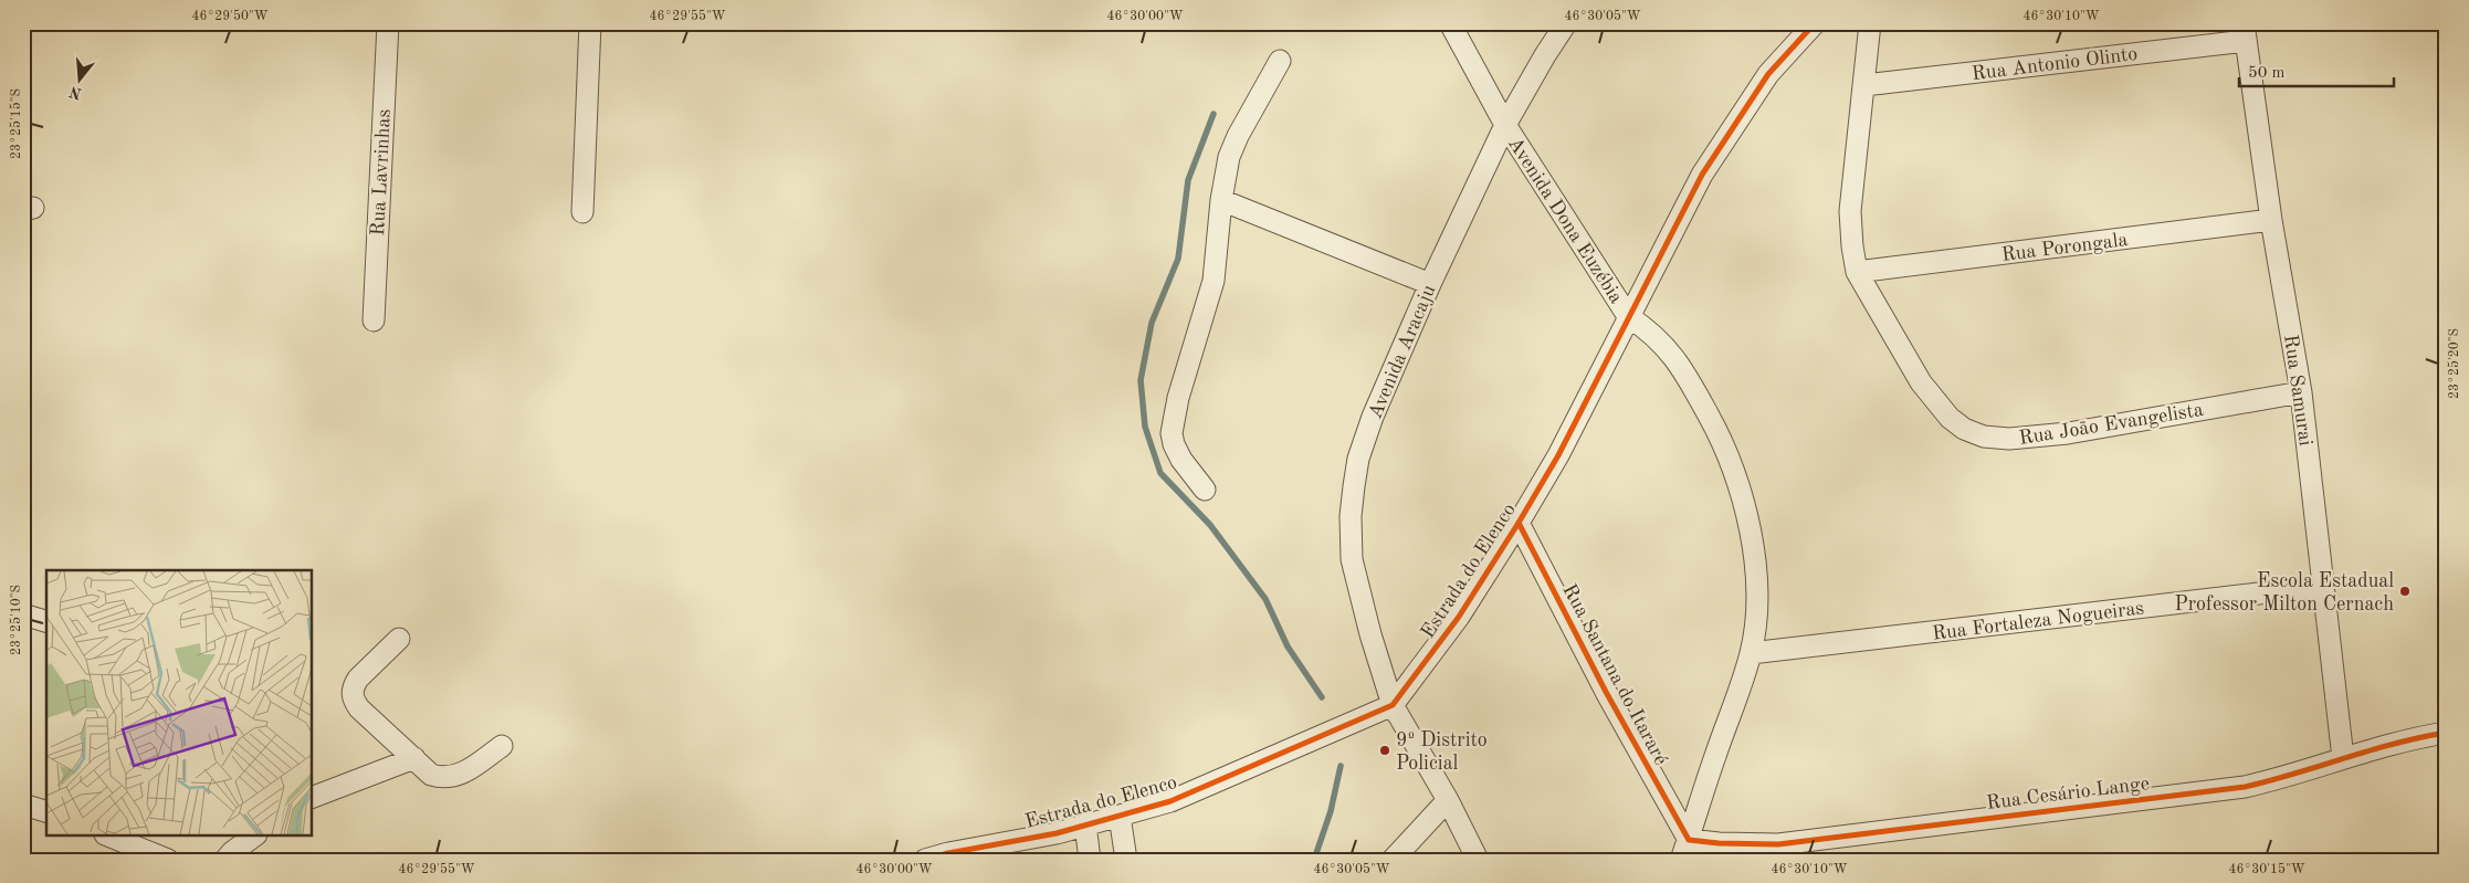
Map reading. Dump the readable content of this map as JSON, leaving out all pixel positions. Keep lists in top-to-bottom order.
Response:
{
  "streets": {
    "street": [
      "Rua Antonio Olinto",
      "Rua Lavrinhas",
      "Avenida Dona Euzébia",
      "Rua Porongala",
      "Avenida Aracaju",
      "Rua Samurai",
      "Rua João Evangelista",
      "Estrada do Elenco",
      "Rua Fortaleza Nogueiras",
      "Rua Santana do Itararé",
      "Rua Cesário Lange"
    ]
  },
  "crossings": [
    ["Rua Antonio Olinto", "Rua Samurai"],
    ["Rua Antonio Olinto", "Rua João Evangelista"],
    ["Avenida Dona Euzébia", "Avenida Aracaju"],
    ["Avenida Dona Euzébia", "Estrada do Elenco"],
    ["Avenida Dona Euzébia", "Rua Fortaleza Nogueiras"],
    ["Avenida Dona Euzébia", "Rua Santana do Itararé"],
    ["Avenida Dona Euzébia", "Rua Cesário Lange"],
    ["Rua Porongala", "Rua Samurai"],
    ["Rua Porongala", "Rua João Evangelista"],
    ["Avenida Aracaju", "Estrada do Elenco"],
    ["Rua Samurai", "Rua João Evangelista"],
    ["Rua Samurai", "Rua Fortaleza Nogueiras"],
    ["Rua Samurai", "Rua Cesário Lange"],
    ["Estrada do Elenco", "Rua Santana do Itararé"],
    ["Rua Santana do Itararé", "Rua Cesário Lange"]
  ],
  "places": ["Escola Estadual Professor Milton Cernach", "9º Distrito Policial"],
  "scale_bar": "50 m",
  "north": "bottom",
  "coordinates": [
    "46°29'50\"W",
    "46°29'55\"W",
    "46°30'00\"W",
    "46°30'05\"W",
    "46°30'10\"W",
    "23°25'15\"S",
    "23°25'20\"S",
    "23°25'10\"S",
    "46°30'15\"W"
  ]
}
